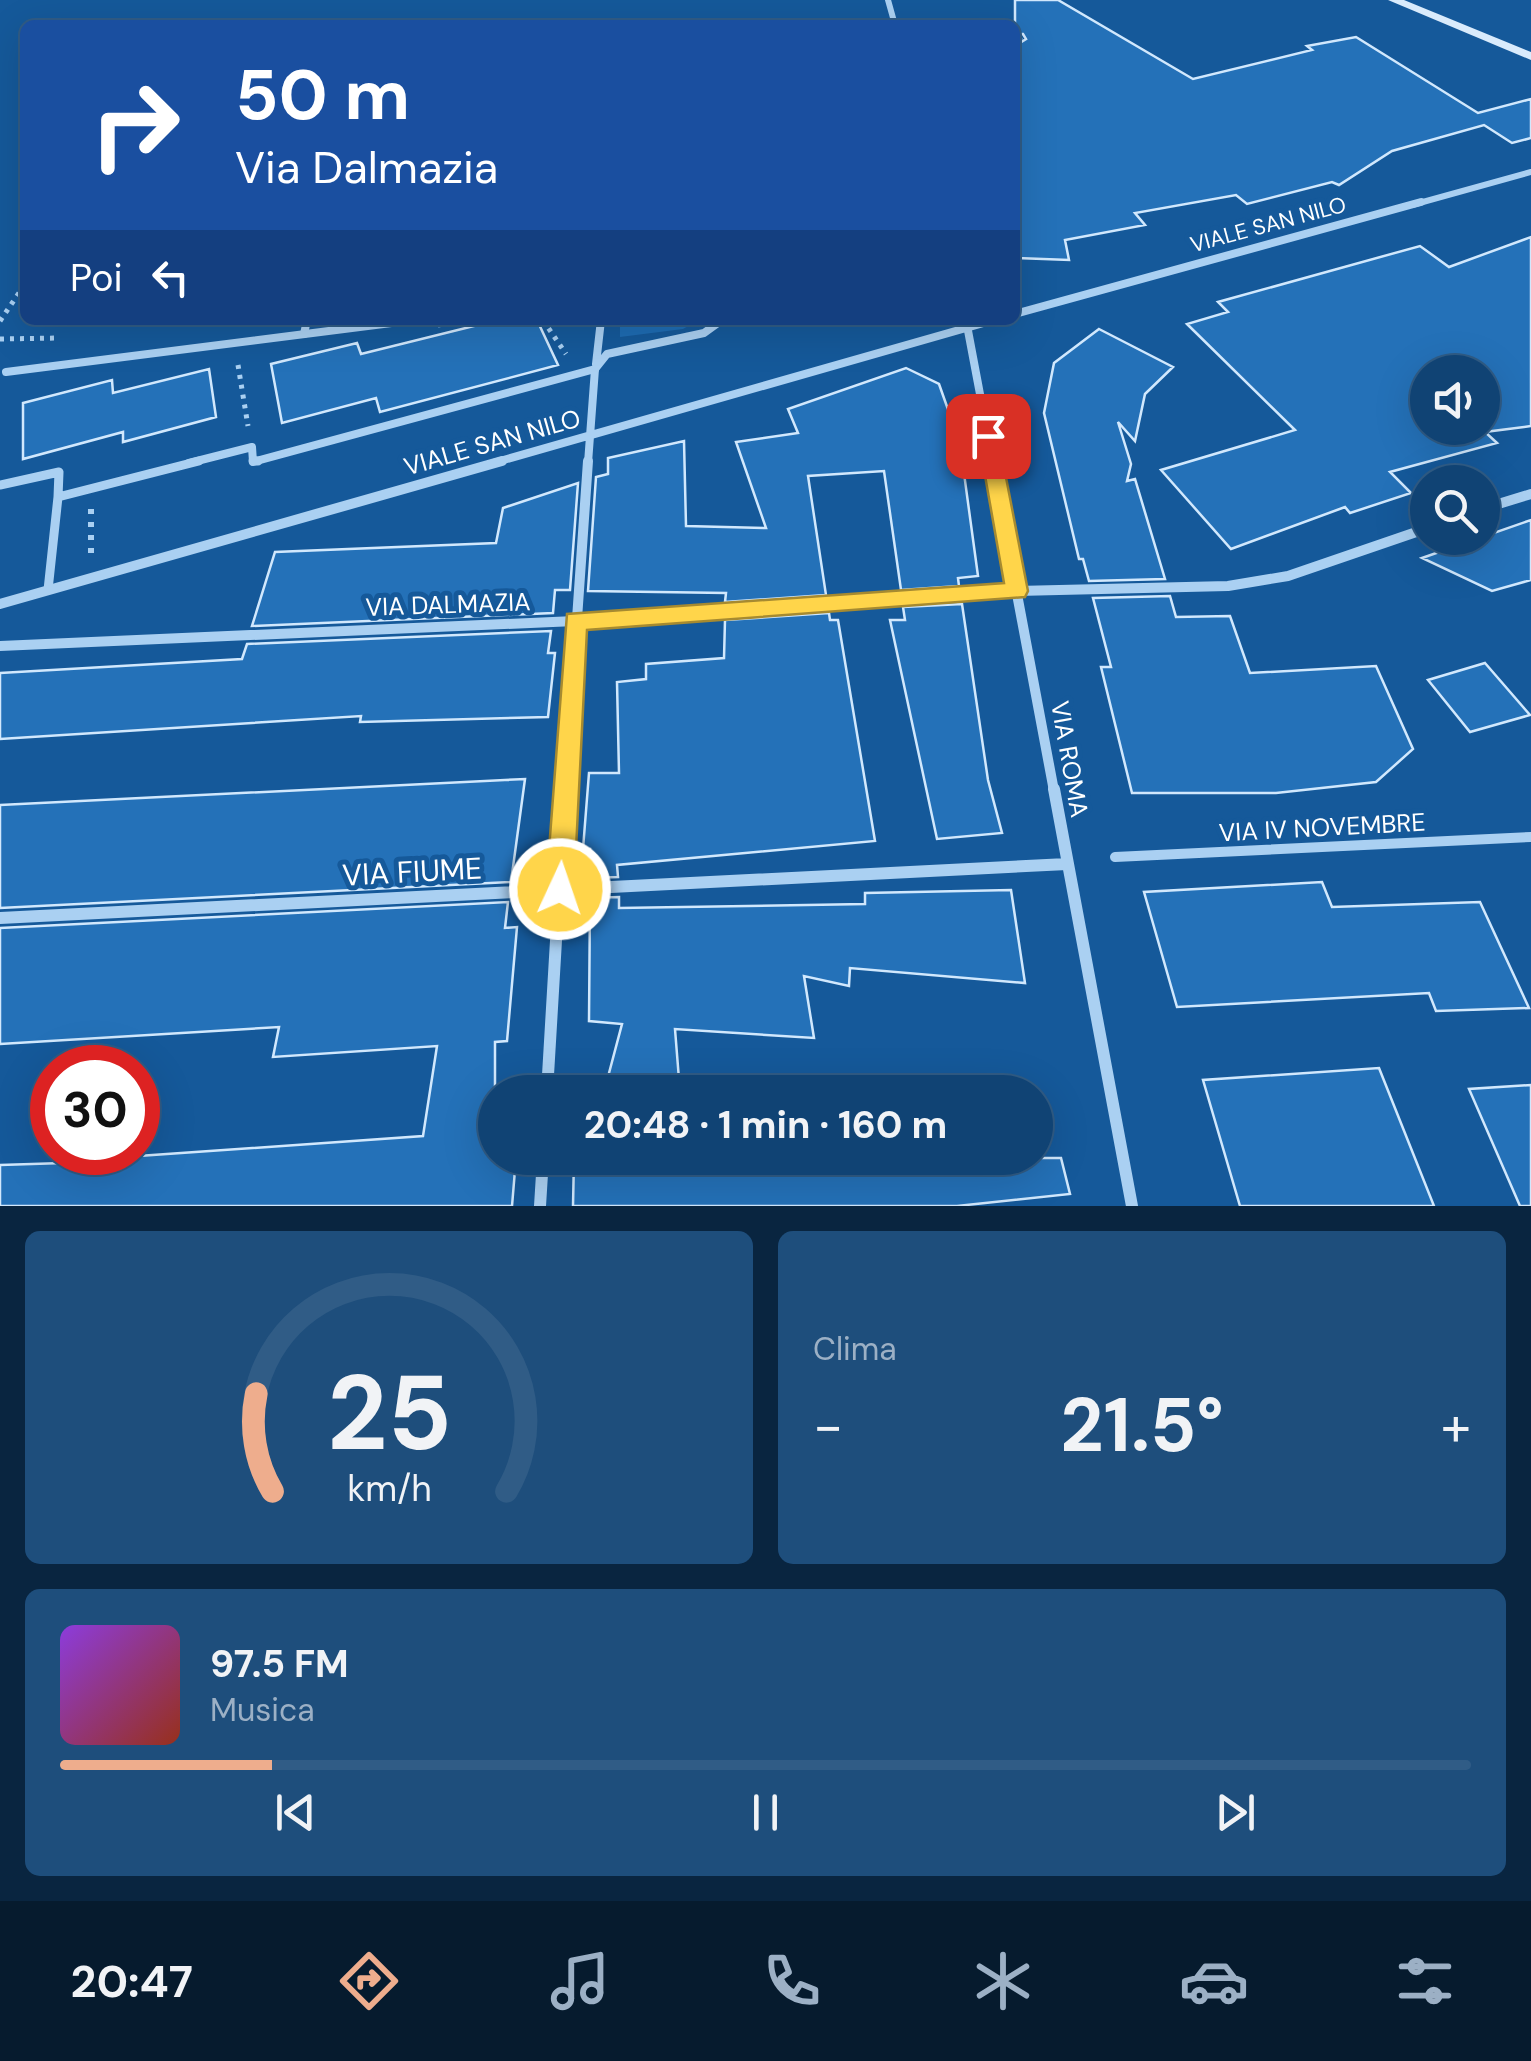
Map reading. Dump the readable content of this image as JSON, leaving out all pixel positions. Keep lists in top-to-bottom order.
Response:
{
  "streets": {
    "street": [
      "VIALE SAN NILO",
      "VIA DALMAZIA",
      "VIA ROMA",
      "VIA FIUME"
    ],
    "lane": ["VIA IV NOVEMBRE"]
  },
  "crossings": [
    ["VIA DALMAZIA", "VIA ROMA"],
    ["VIA ROMA", "VIA FIUME"]
  ],
  "page": {
    "turn": ["50 m", "Via Dalmazia"],
    "then": "Poi",
    "limit": "30",
    "trip": "20:48 · 1 min · 160 m",
    "tile": "Clima",
    "heat": ["−", "21.5°", "+"],
    "song": ["97.5 FM", "Musica"],
    "tabs": "20:47",
    "gauge": ["25", "km/h"]
  }
}
